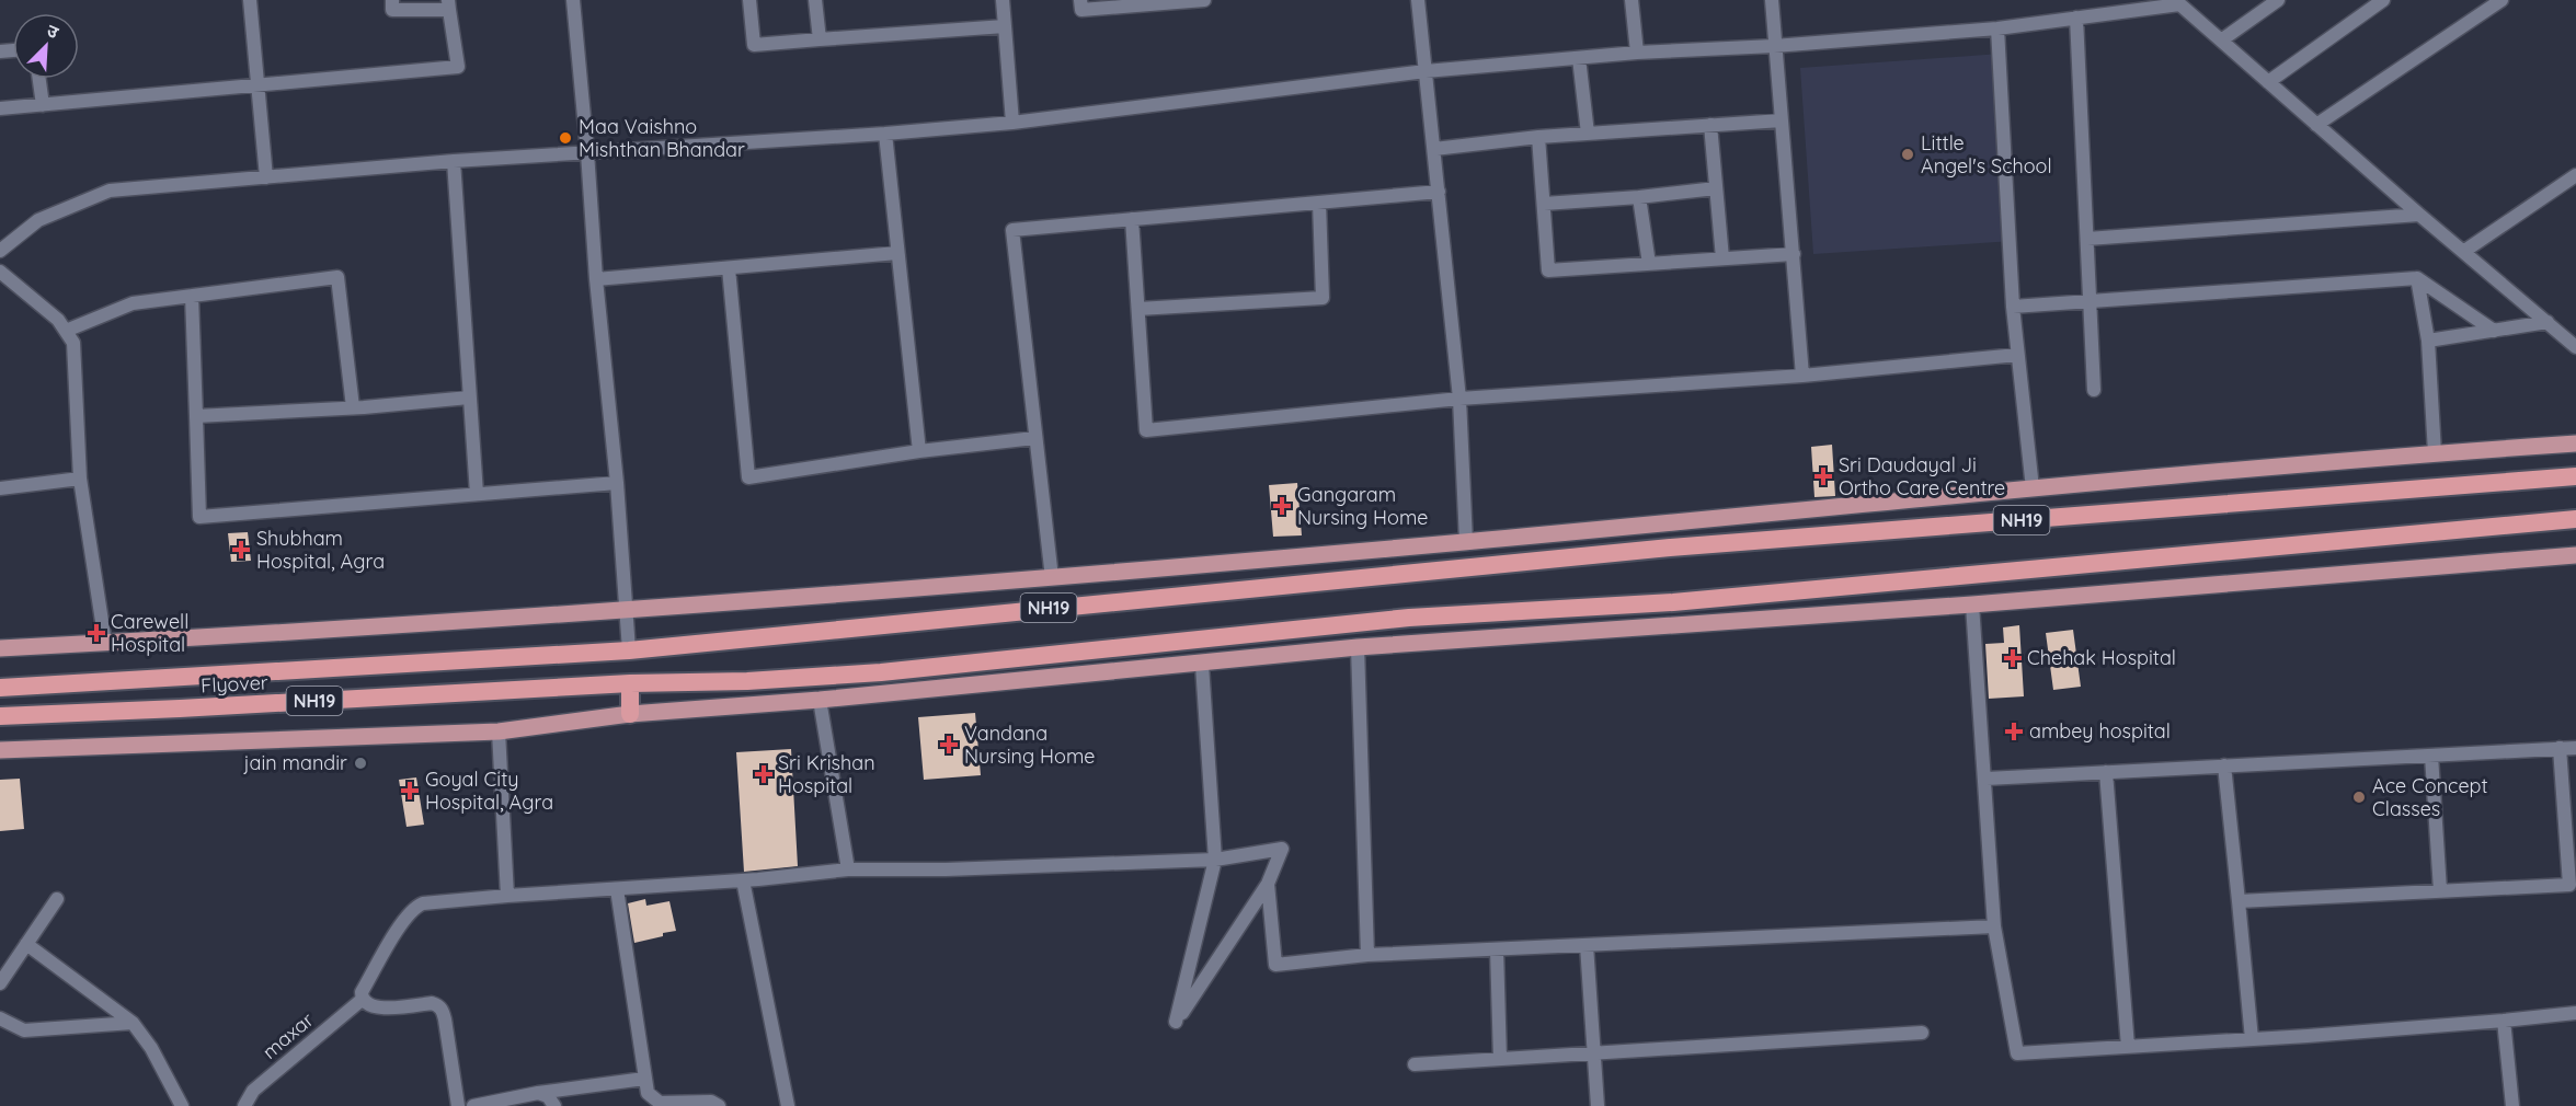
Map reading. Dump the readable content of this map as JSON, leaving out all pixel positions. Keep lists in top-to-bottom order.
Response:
{
  "streets": {
    "highway": ["NH19", "Flyover"],
    "street": ["maxar"]
  },
  "crossings": [
    ["NH19", "Flyover"]
  ],
  "places": {
    "other": [
      "Maa Vaishno Mishthan Bhandar",
      "Little Angel's School",
      "jain mandir",
      "Ace Concept Classes"
    ],
    "health": [
      "Sri Daudayal Ji Ortho Care Centre",
      "Gangaram Nursing Home",
      "Shubham Hospital, Agra",
      "Carewell Hospital",
      "Chehak Hospital",
      "ambey hospital",
      "Vandana Nursing Home",
      "Sri Krishan Hospital",
      "Goyal City Hospital, Agra"
    ]
  },
  "north": "top right"
}
